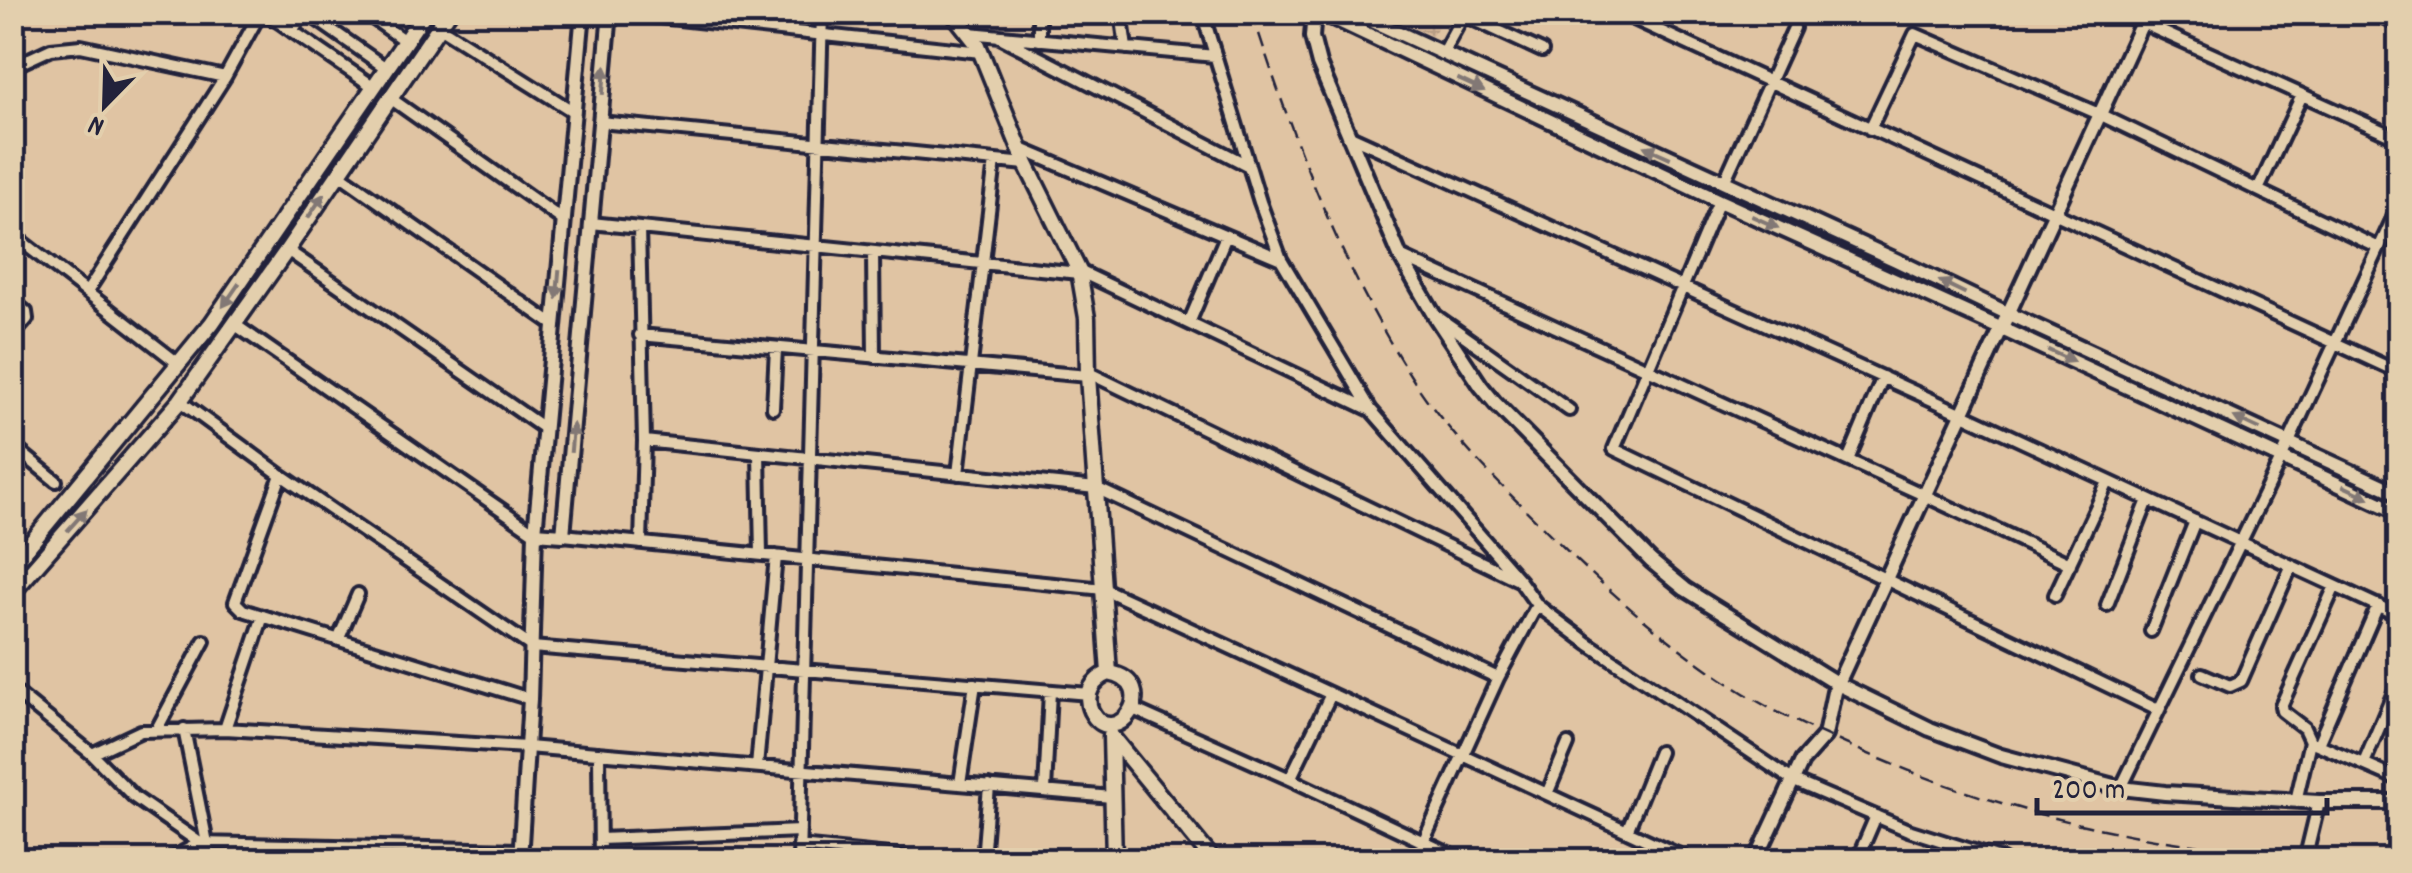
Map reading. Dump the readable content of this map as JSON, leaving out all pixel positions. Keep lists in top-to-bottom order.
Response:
{
  "scale_bar": "200 m",
  "north": "bottom left"
}
